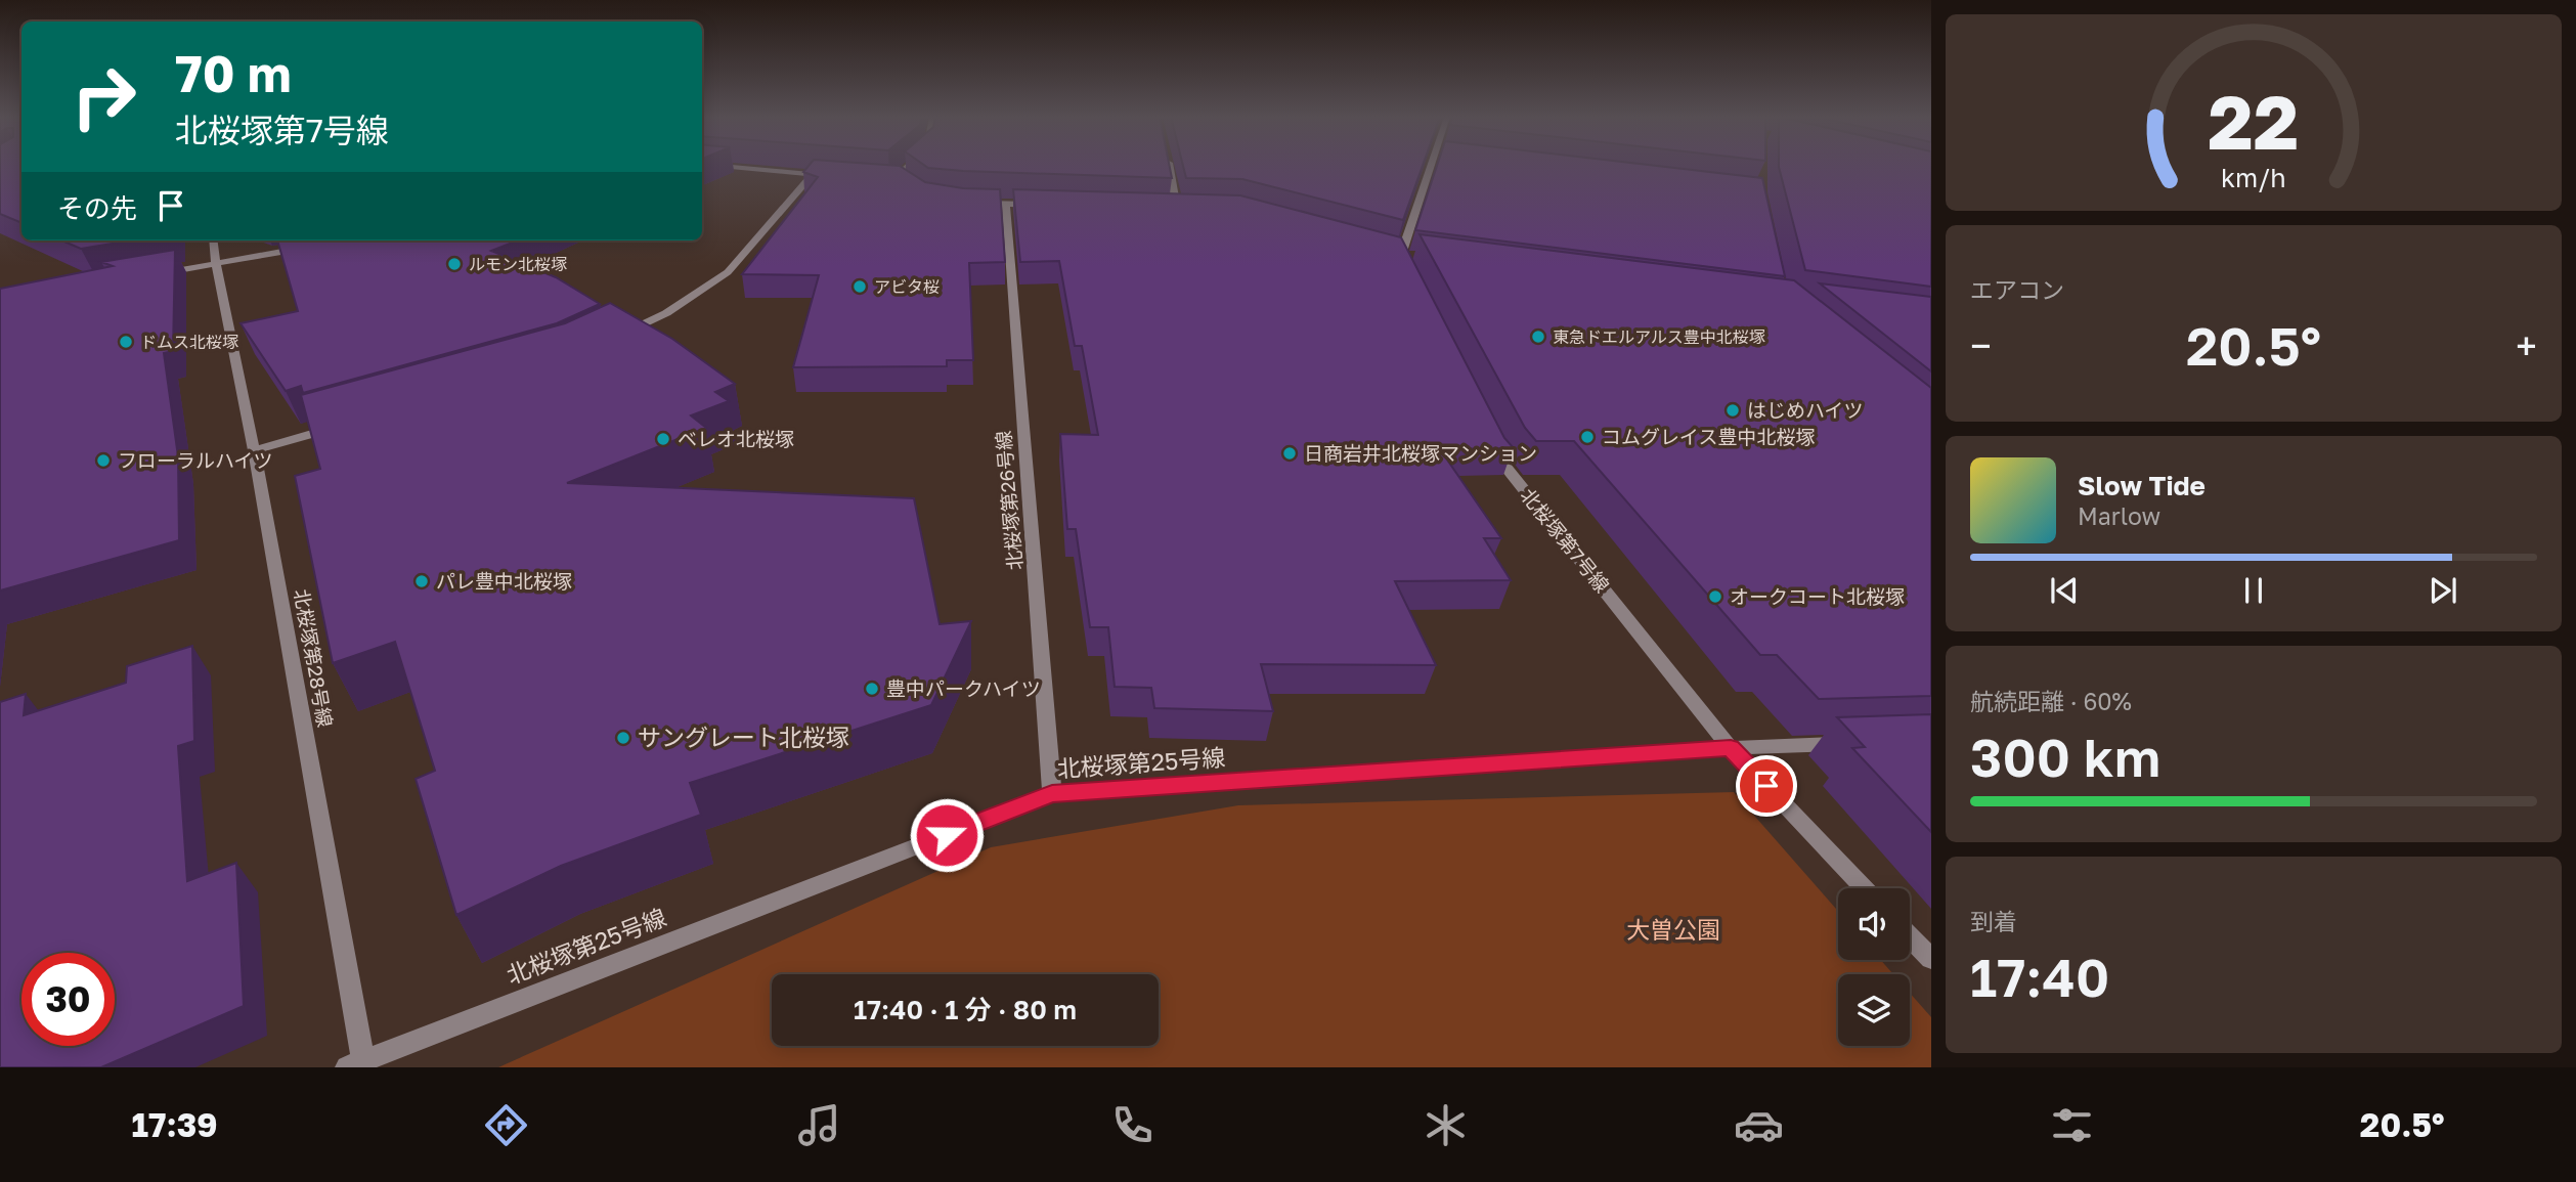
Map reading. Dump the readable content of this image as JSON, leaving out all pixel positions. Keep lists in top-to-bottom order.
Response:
{
  "streets": {
    "street": [
      "北桜塚第26号線",
      "北桜塚第7号線",
      "北桜塚第28号線",
      "北桜塚第25号線"
    ]
  },
  "crossings": [
    ["北桜塚第26号線", "北桜塚第25号線"],
    ["北桜塚第7号線", "北桜塚第25号線"],
    ["北桜塚第28号線", "北桜塚第25号線"]
  ],
  "parks": ["大曽公園"],
  "places": [
    "ルモン北桜塚",
    "アビタ桜",
    "東急ドエルアルス豊中北桜塚",
    "ドムス北桜塚",
    "はじめハイツ",
    "コムグレイス豊中北桜塚",
    "ベレオ北桜塚",
    "日商岩井北桜塚マンション",
    "フローラルハイツ",
    "パレ豊中北桜塚",
    "オークコート北桜塚",
    "豊中パークハイツ",
    "サングレート北桜塚"
  ],
  "page": {
    "turn": ["70 m", "北桜塚第7号線"],
    "then": "その先",
    "tile": [
      "エアコン",
      ["航続距離 · 60%", "300 km"],
      ["到着", "17:40"]
    ],
    "heat": ["−", "20.5°", "+"],
    "song": ["Slow Tide", "Marlow"],
    "limit": "30",
    "trip": "17:40 · 1 分 · 80 m",
    "tabs": ["17:39", "20.5°"],
    "gauge": ["22", "km/h"]
  }
}
